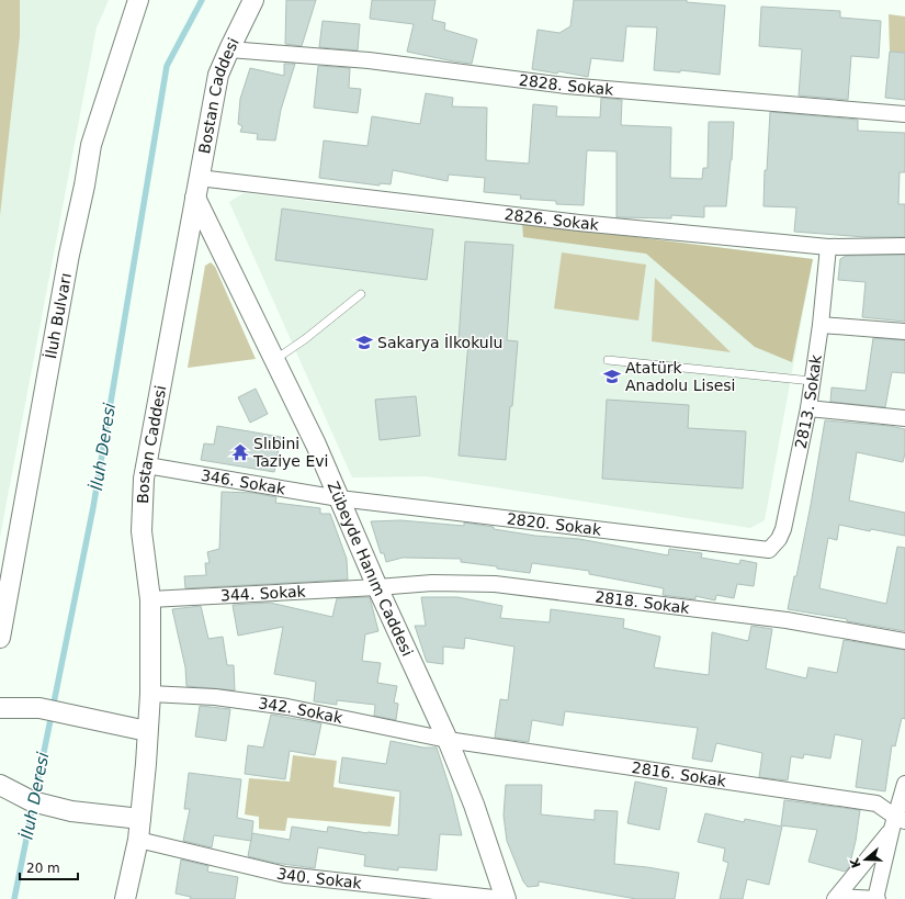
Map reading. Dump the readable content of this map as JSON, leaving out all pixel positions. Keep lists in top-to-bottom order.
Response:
{
  "streets": {
    "street": [
      "2828. Sokak",
      "Bostan Caddesi",
      "2826. Sokak",
      "İluh Bulvarı",
      "2813. Sokak",
      "346. Sokak",
      "2820. Sokak",
      "Zübeyde Hanım Caddesi",
      "344. Sokak",
      "2818. Sokak",
      "342. Sokak",
      "2816. Sokak",
      "340. Sokak"
    ]
  },
  "crossings": [
    ["2828. Sokak", "Bostan Caddesi"],
    ["Bostan Caddesi", "2826. Sokak"],
    ["Bostan Caddesi", "346. Sokak"],
    ["Bostan Caddesi", "Zübeyde Hanım Caddesi"],
    ["Bostan Caddesi", "344. Sokak"],
    ["Bostan Caddesi", "342. Sokak"],
    ["Bostan Caddesi", "340. Sokak"],
    ["2826. Sokak", "2813. Sokak"],
    ["2813. Sokak", "2820. Sokak"],
    ["346. Sokak", "2820. Sokak"],
    ["346. Sokak", "Zübeyde Hanım Caddesi"],
    ["2820. Sokak", "Zübeyde Hanım Caddesi"],
    ["Zübeyde Hanım Caddesi", "344. Sokak"],
    ["Zübeyde Hanım Caddesi", "2818. Sokak"],
    ["Zübeyde Hanım Caddesi", "342. Sokak"],
    ["Zübeyde Hanım Caddesi", "2816. Sokak"],
    ["Zübeyde Hanım Caddesi", "340. Sokak"],
    ["344. Sokak", "2818. Sokak"],
    ["342. Sokak", "2816. Sokak"]
  ],
  "water": ["İluh Deresi"],
  "places": {
    "school or university": ["Sakarya İlkokulu", "Atatürk Anadolu Lisesi"],
    "temple": ["Slıbini Taziye Evi"]
  },
  "scale_bar": "20 m",
  "north": "left"
}
